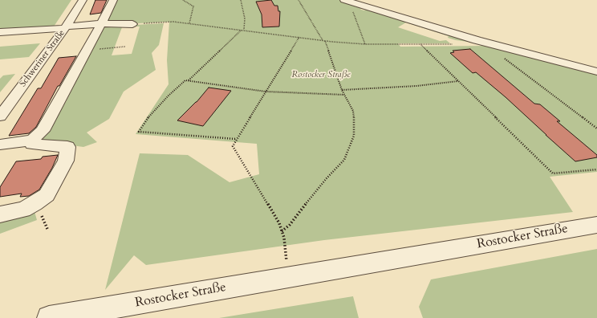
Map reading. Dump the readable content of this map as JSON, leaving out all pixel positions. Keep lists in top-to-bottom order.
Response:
{
  "streets": {
    "street": ["Schweriner Straße", "Rostocker Straße"]
  },
  "parks": ["Rostocker Straße"]
}
